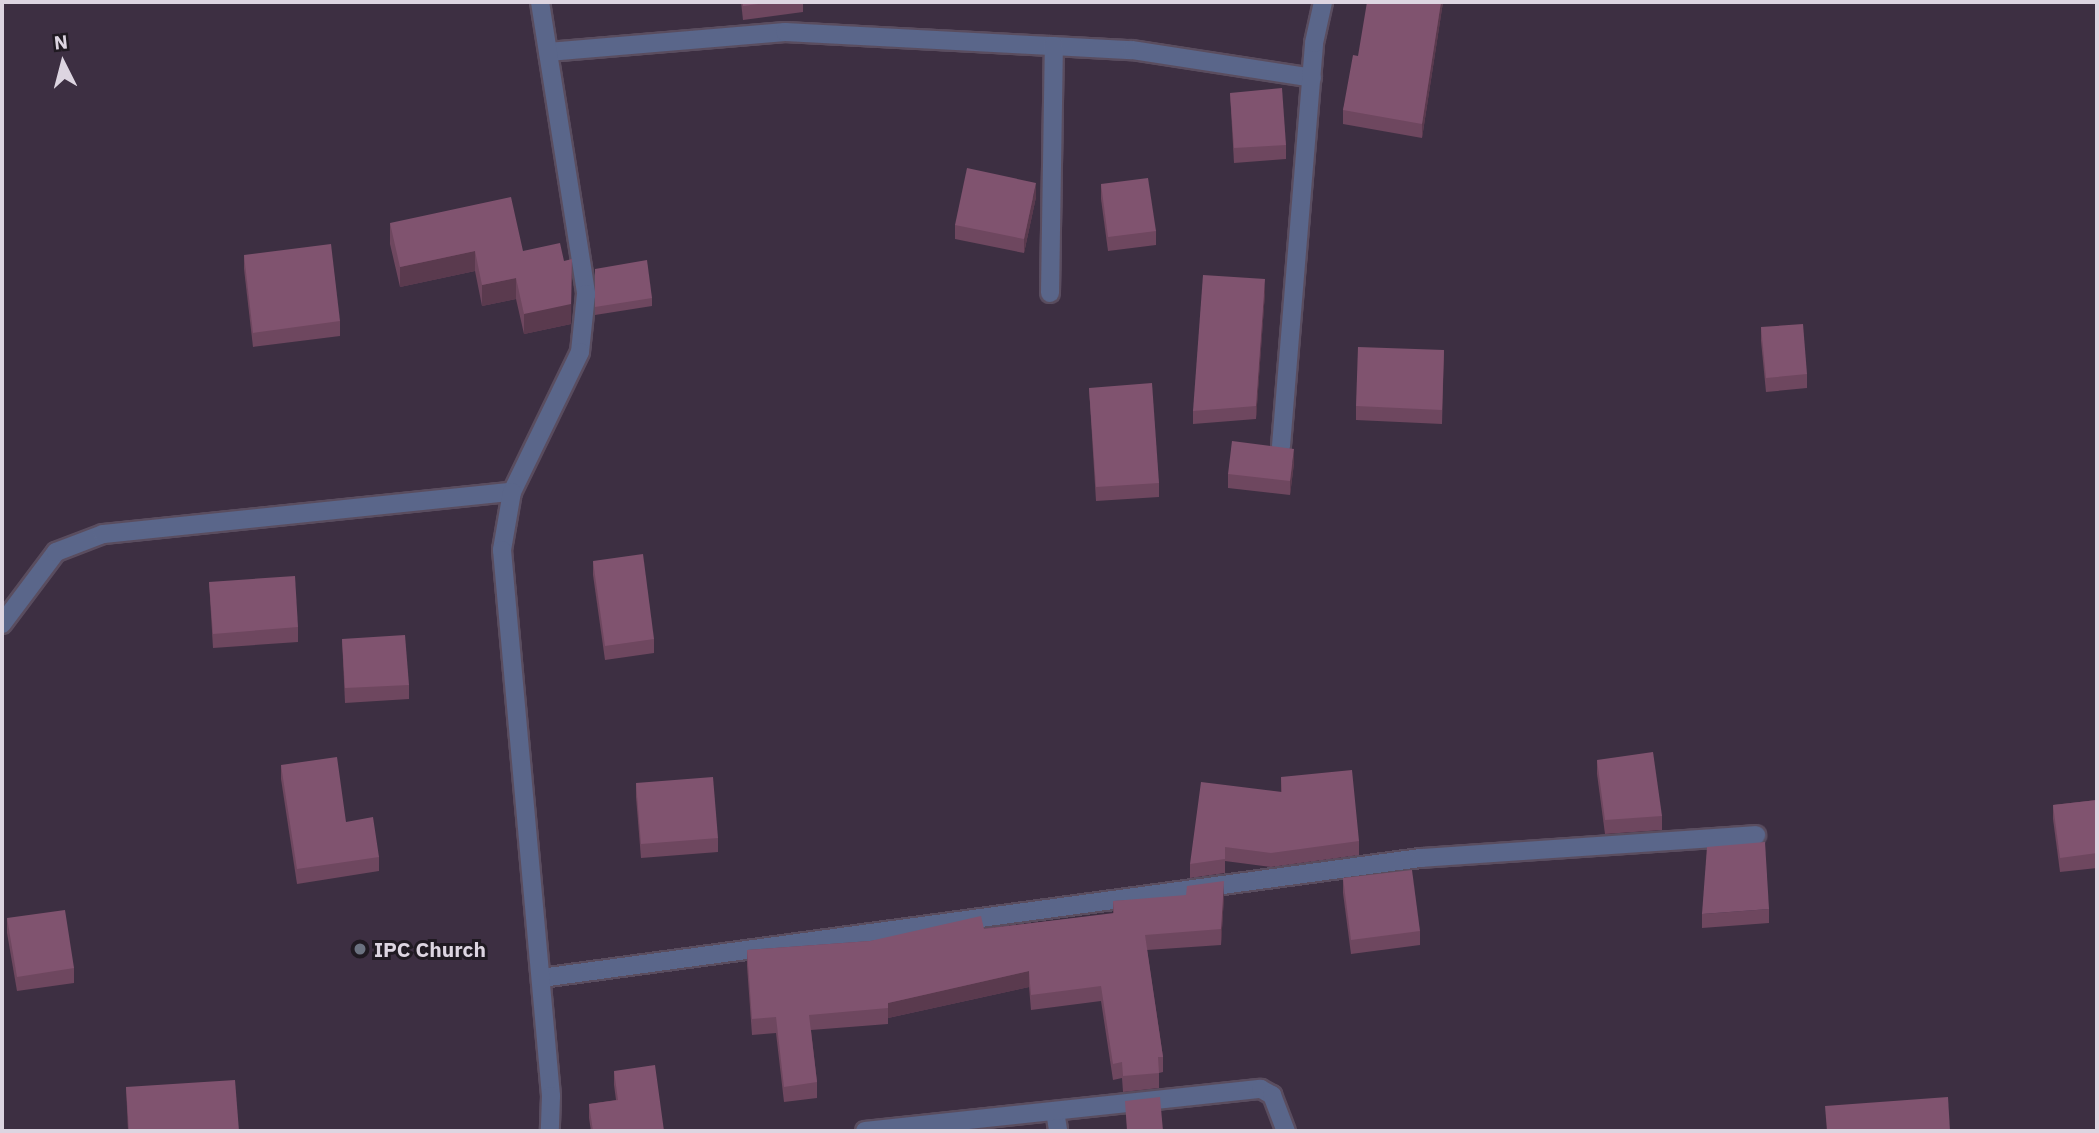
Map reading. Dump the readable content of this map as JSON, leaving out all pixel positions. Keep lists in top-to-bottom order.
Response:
{
  "places": ["IPC Church"],
  "north": "top"
}
